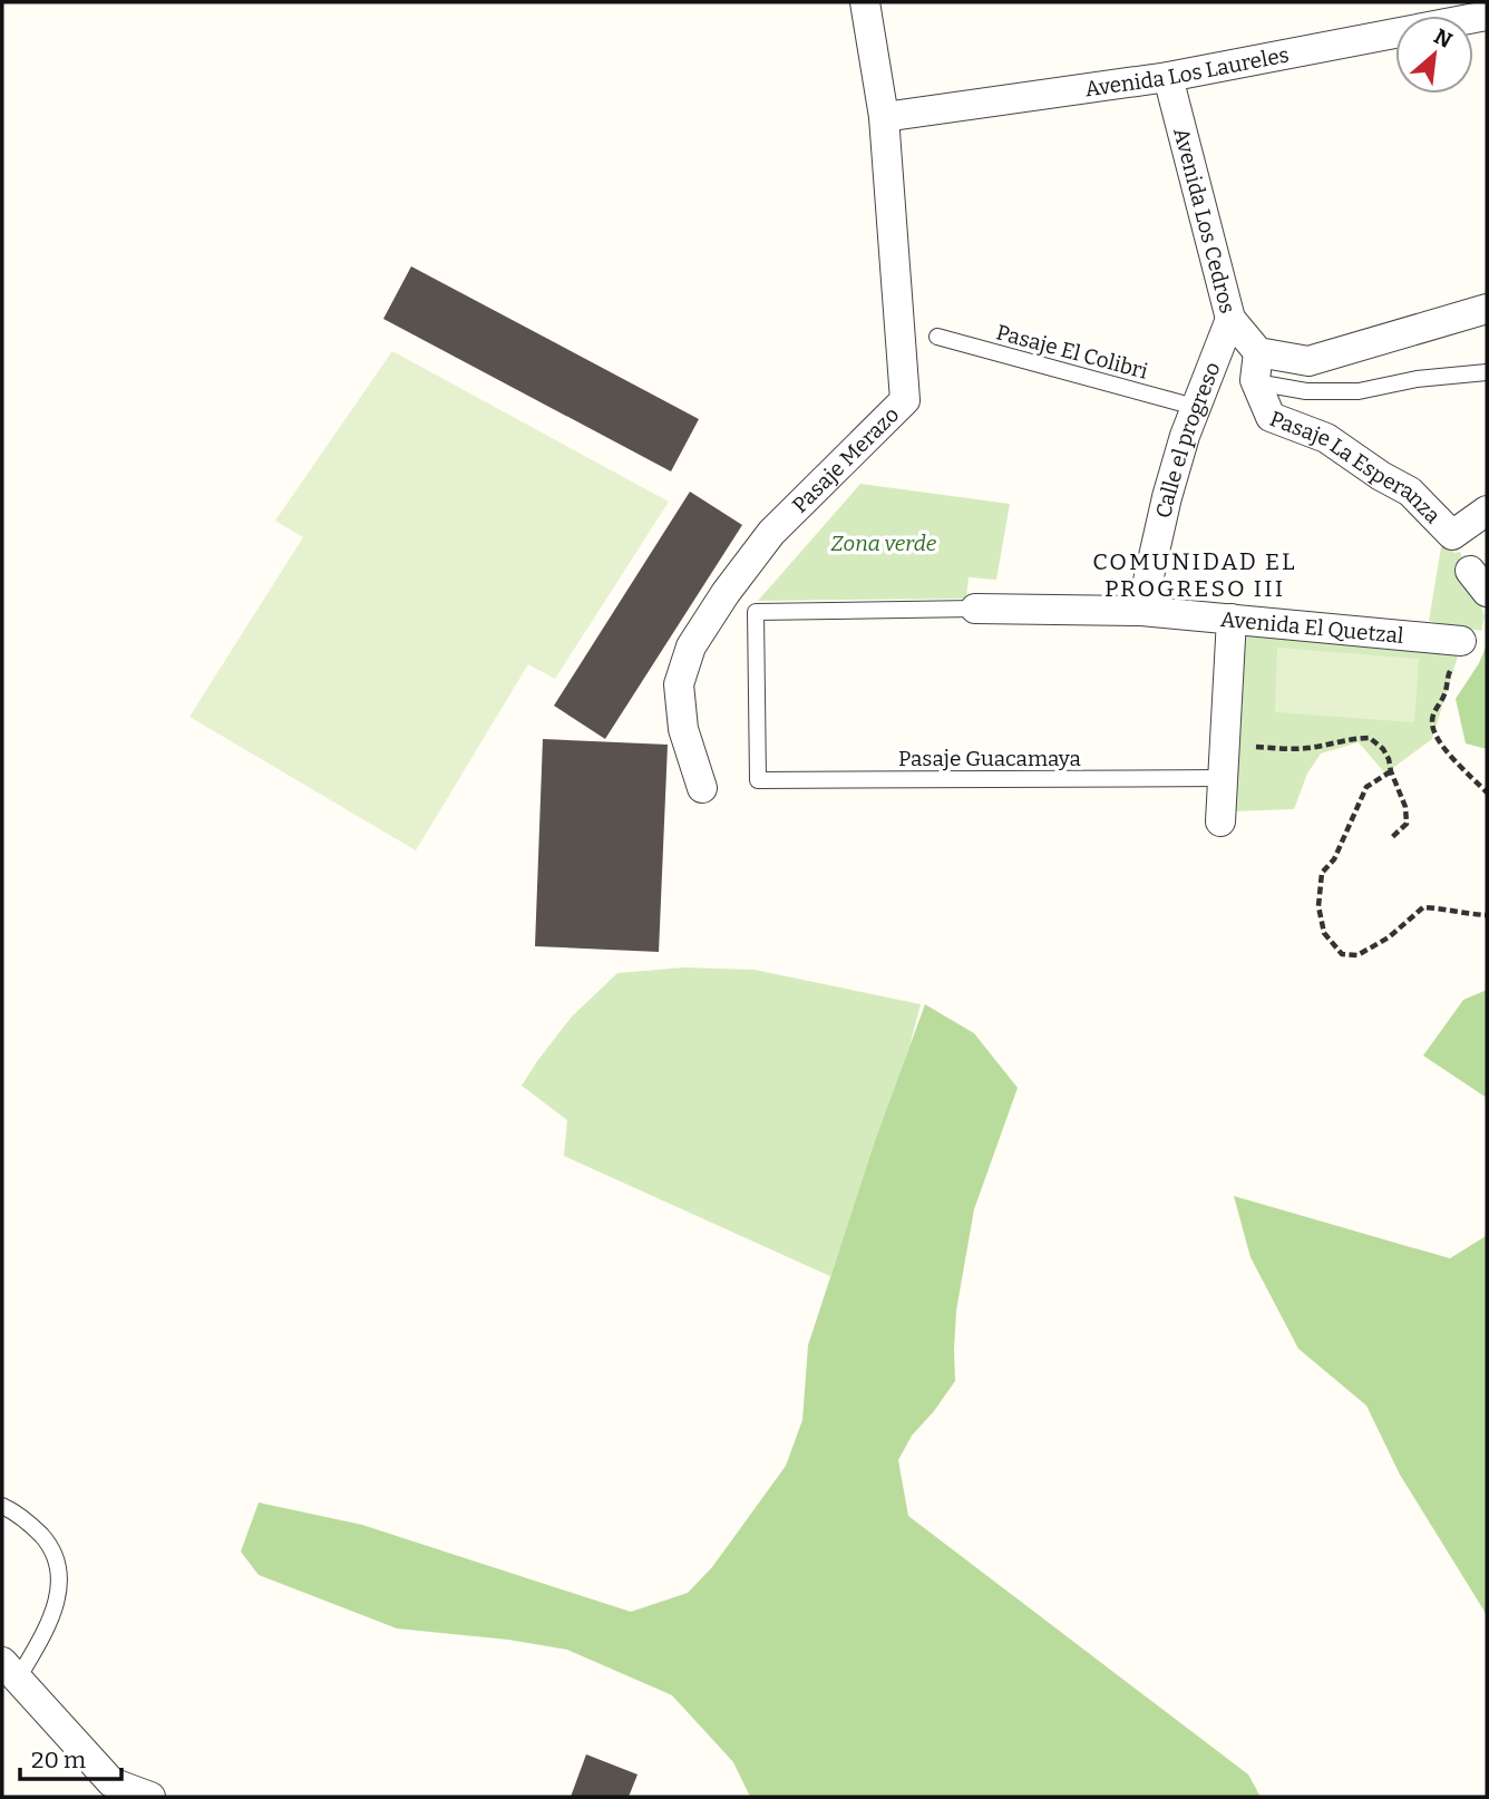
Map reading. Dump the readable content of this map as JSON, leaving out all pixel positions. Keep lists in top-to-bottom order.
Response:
{
  "streets": {
    "street": [
      "Avenida Los Laureles",
      "Avenida Los Cedros",
      "Calle el progreso",
      "Pasaje Merazo",
      "Pasaje La Esperanza",
      "Avenida El Quetzal"
    ],
    "lane": ["Pasaje El Colibri", "Pasaje Guacamaya"]
  },
  "crossings": [
    ["Avenida Los Laureles", "Avenida Los Cedros"],
    ["Avenida Los Laureles", "Pasaje Merazo"],
    ["Avenida Los Cedros", "Calle el progreso"],
    ["Avenida Los Cedros", "Pasaje La Esperanza"],
    ["Pasaje El Colibri", "Calle el progreso"],
    ["Calle el progreso", "Avenida El Quetzal"],
    ["Avenida El Quetzal", "Pasaje Guacamaya"]
  ],
  "districts": ["COMUNIDAD EL PROGRESO III"],
  "parks": ["Zona verde"],
  "scale_bar": "20 m",
  "north": "top right"
}
